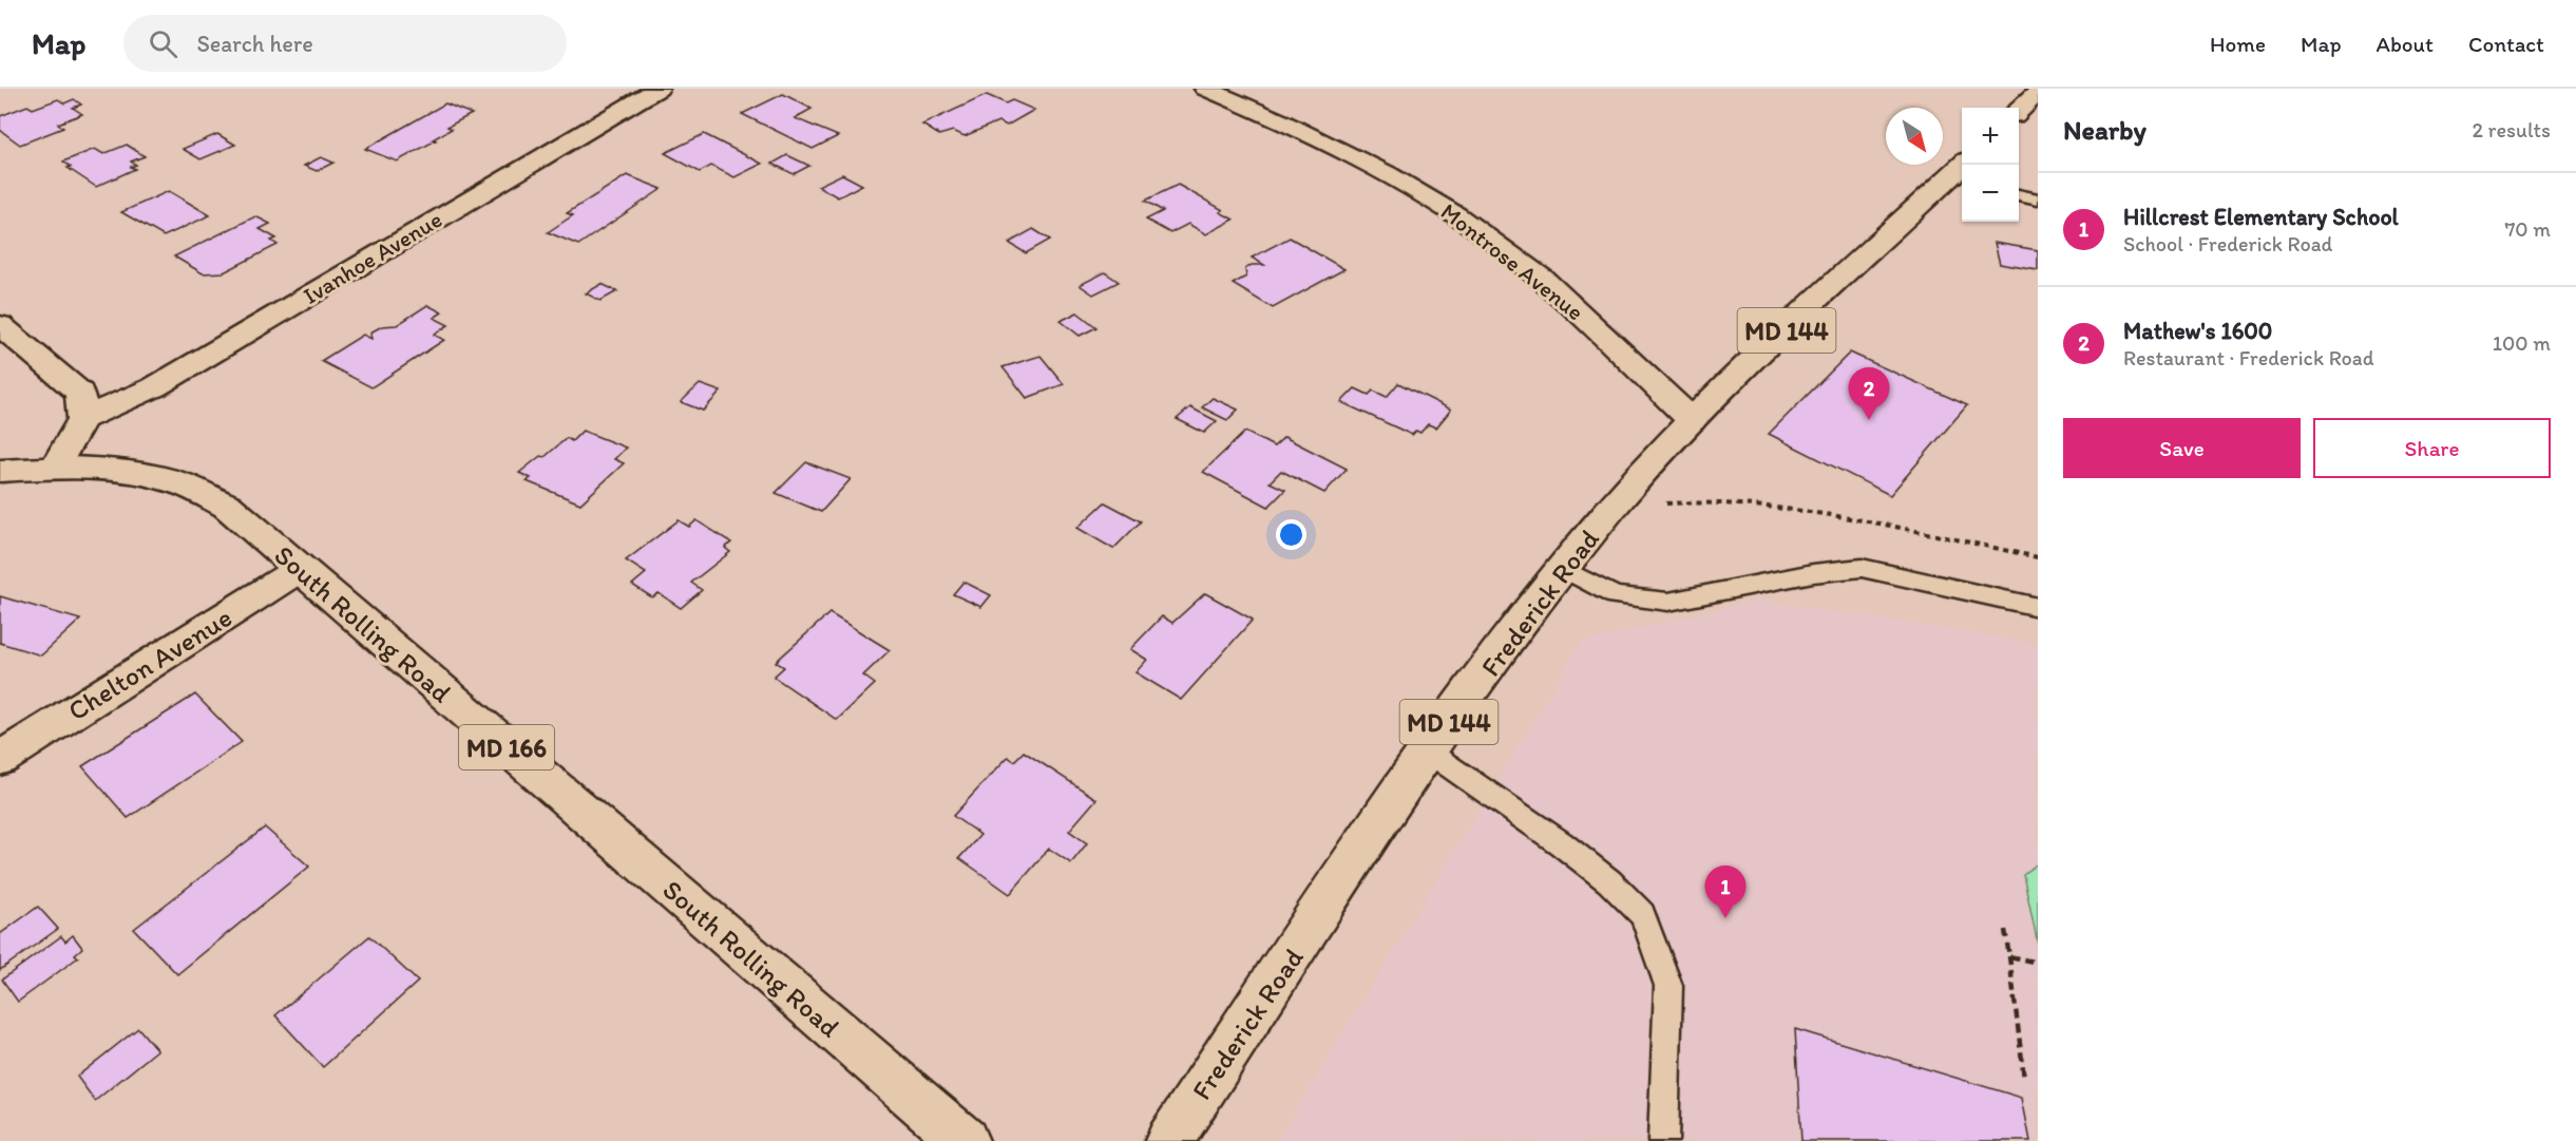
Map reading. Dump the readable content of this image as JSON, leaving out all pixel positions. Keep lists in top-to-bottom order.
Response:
{
  "streets": {
    "main road": [
      "Ivanhoe Avenue",
      "Montrose Avenue",
      "MD 144",
      "Frederick Road",
      "South Rolling Road",
      "Chelton Avenue",
      "MD 166"
    ]
  },
  "crossings": [
    ["Montrose Avenue", "Frederick Road"],
    ["South Rolling Road", "Chelton Avenue"]
  ],
  "north": "bottom right",
  "page": {
    "header": "Map",
    "search": "Search here",
    "nav": [
      "Home",
      "Map",
      "About",
      "Contact"
    ],
    "heading": ["Nearby", "2 results"],
    "map_buttons": ["+", "−"],
    "list": [
      {
        "mark": "1",
        "name": "Hillcrest Elementary School",
        "note": "School · Frederick Road",
        "value": "70 m"
      },
      {
        "mark": "2",
        "name": "Mathew's 1600",
        "note": "Restaurant · Frederick Road",
        "value": "100 m"
      }
    ],
    "pins": ["2", "1"],
    "buttons": ["Save", "Share"]
  }
}
